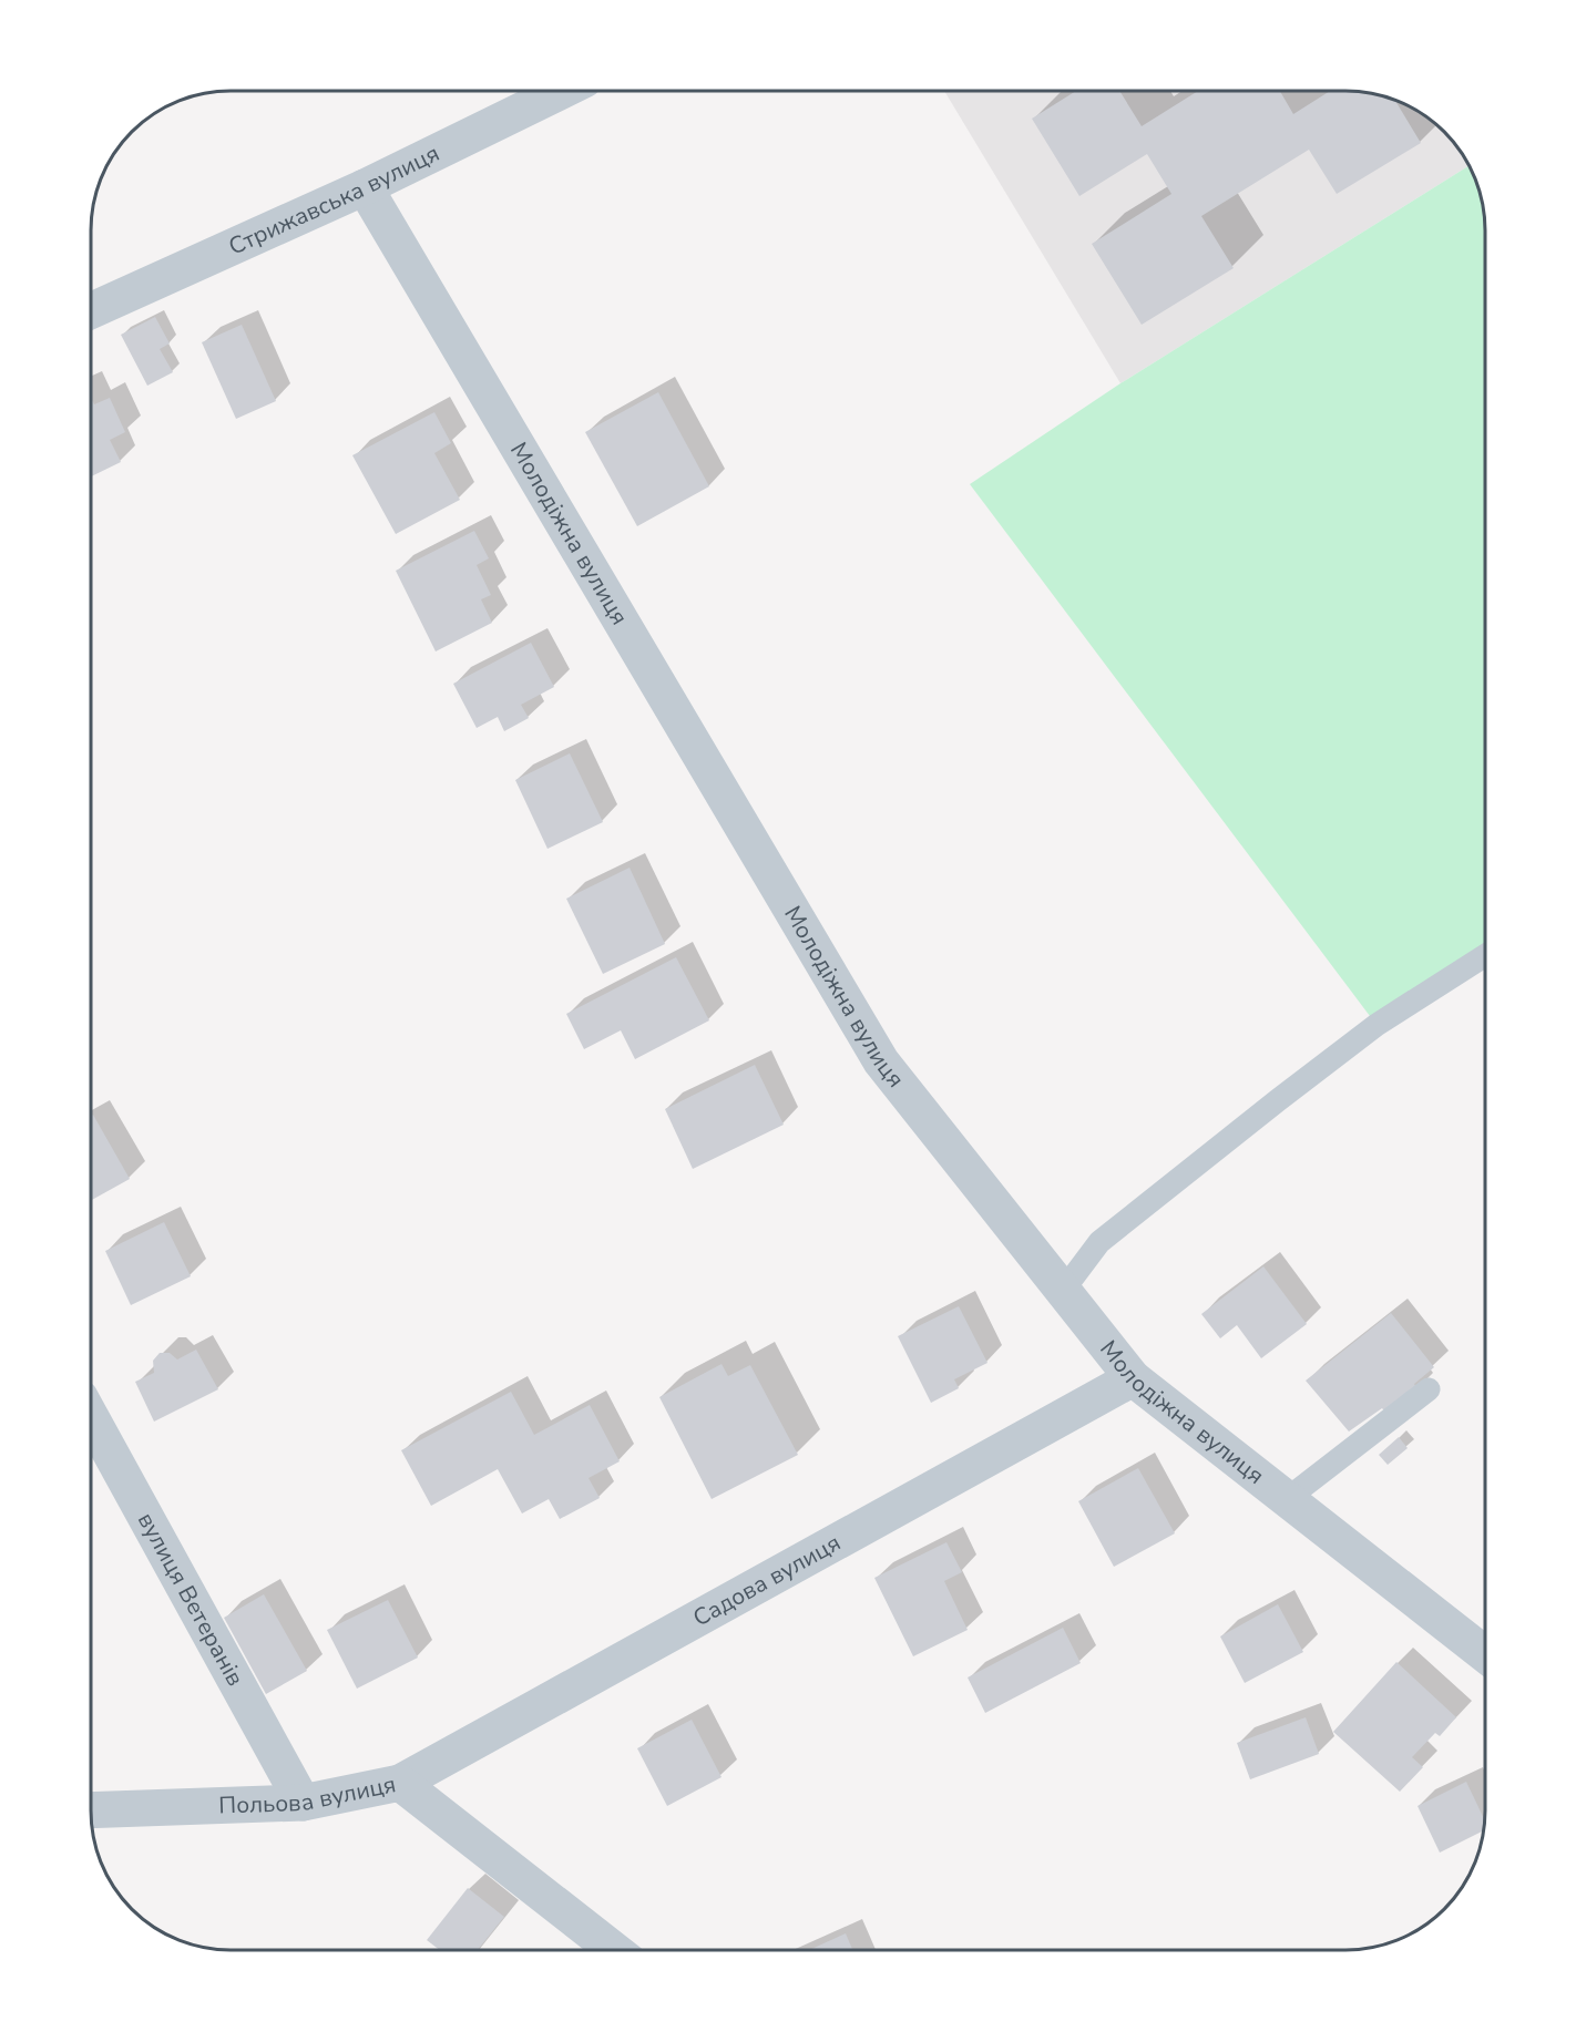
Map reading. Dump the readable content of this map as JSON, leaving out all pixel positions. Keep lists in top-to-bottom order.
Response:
{
  "streets": {
    "street": [
      "Стрижавська вулиця",
      "Молодіжна вулиця",
      "Садова вулиця",
      "вулиця Ветеранів",
      "Польова вулиця"
    ]
  },
  "crossings": [
    ["Стрижавська вулиця", "Молодіжна вулиця"],
    ["Молодіжна вулиця", "Садова вулиця"],
    ["Садова вулиця", "Польова вулиця"],
    ["вулиця Ветеранів", "Польова вулиця"]
  ]
}
